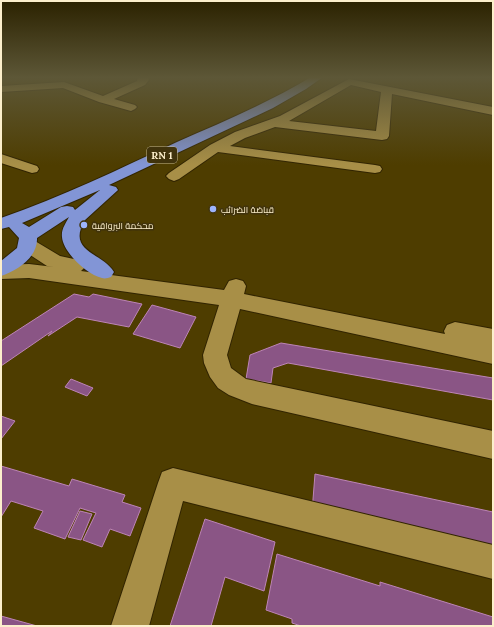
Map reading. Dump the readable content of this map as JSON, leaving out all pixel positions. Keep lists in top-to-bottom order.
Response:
{
  "streets": {
    "highway": ["RN 1"]
  },
  "places": ["قباضة الضرائب", "محكمة البرواقية"]
}
